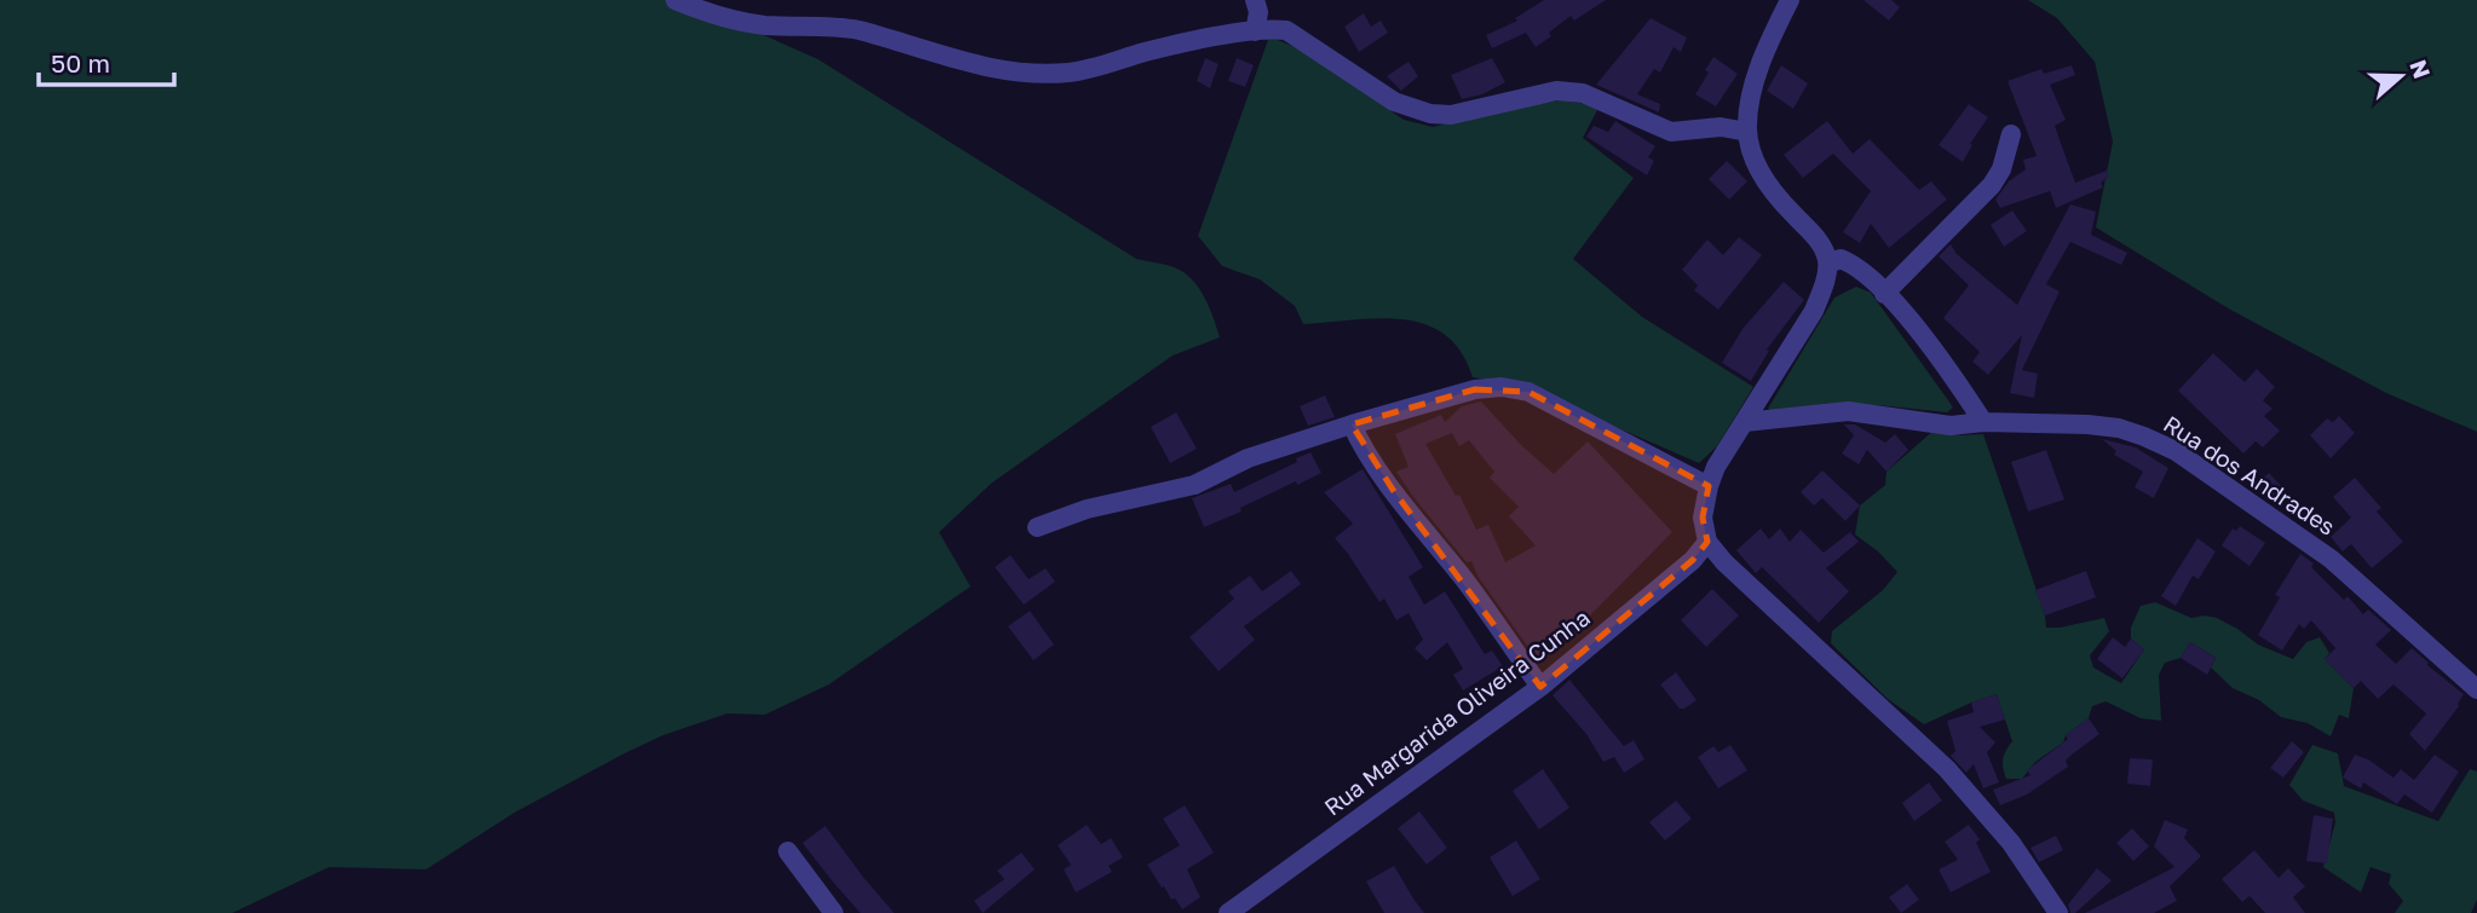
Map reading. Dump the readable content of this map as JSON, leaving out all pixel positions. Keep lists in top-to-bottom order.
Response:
{
  "streets": {
    "street": ["Rua dos Andrades", "Rua Margarida Oliveira Cunha"]
  },
  "scale_bar": "50 m",
  "north": "right"
}
